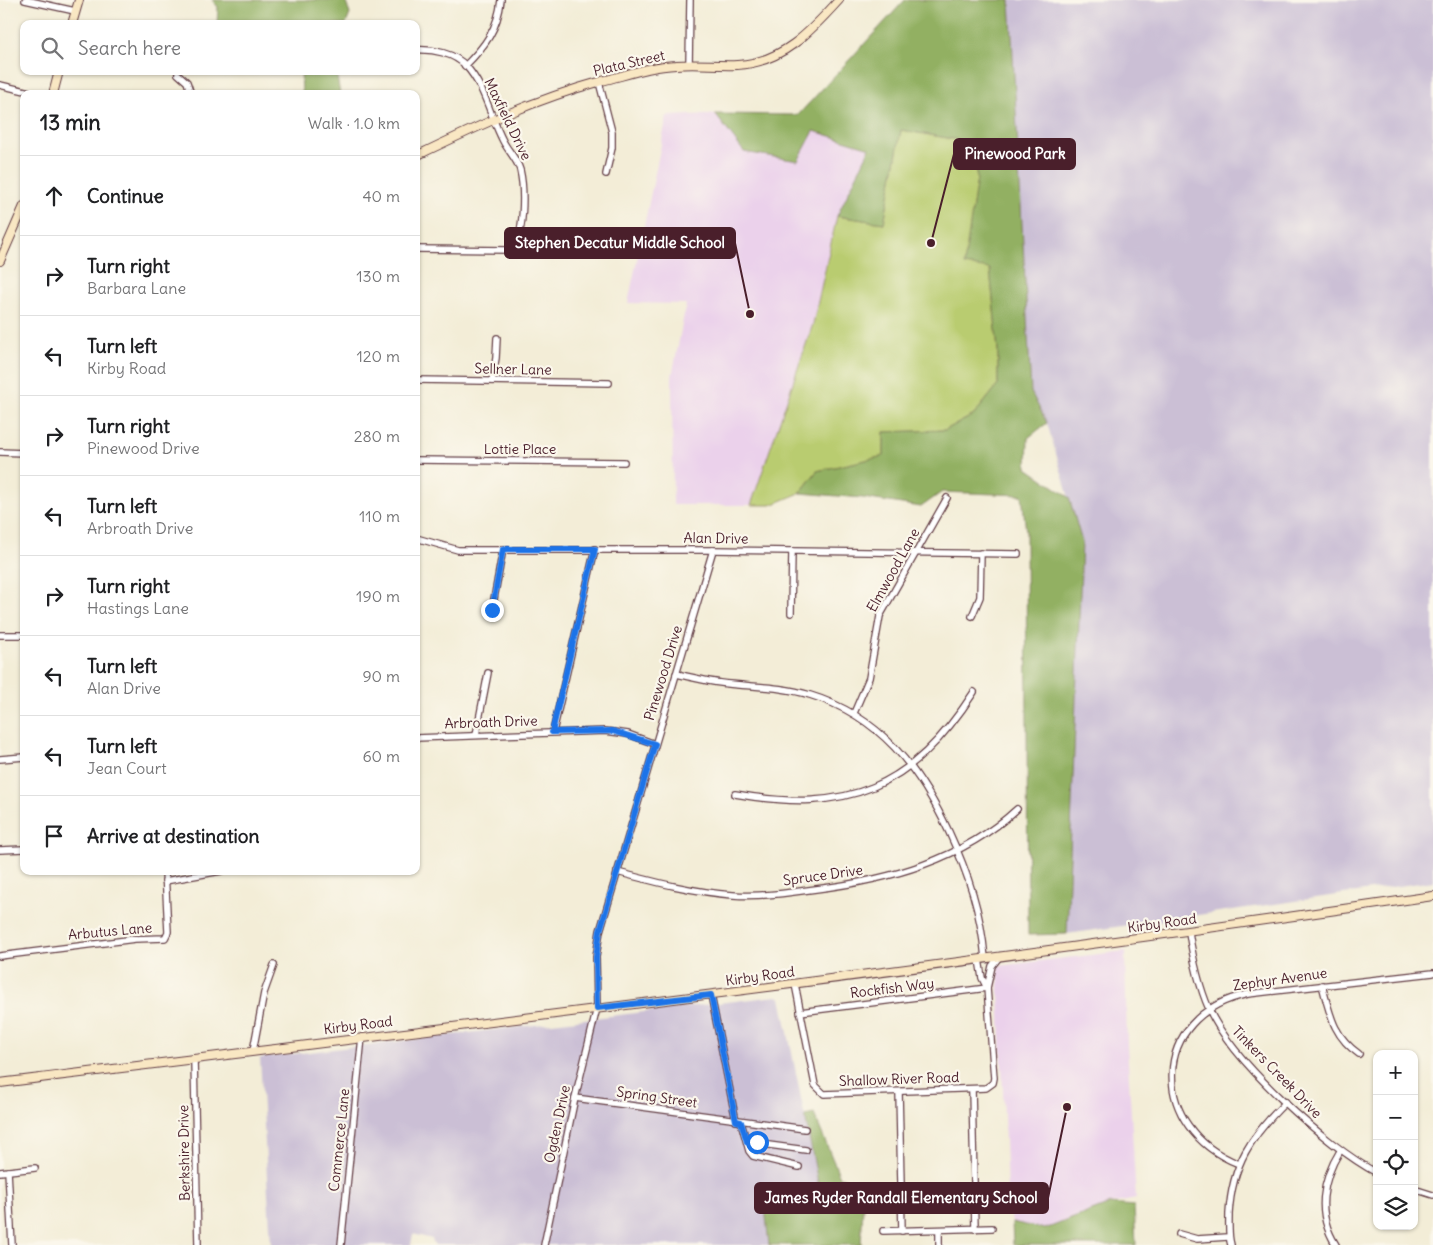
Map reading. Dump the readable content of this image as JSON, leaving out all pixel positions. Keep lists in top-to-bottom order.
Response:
{
  "streets": {
    "main road": ["Plata Street", "Kirby Road"],
    "street": [
      "Maxfield Drive",
      "Sellner Lane",
      "Lottie Place",
      "Alan Drive",
      "Elmwood Lane",
      "Pinewood Drive",
      "Arbroath Drive",
      "Spruce Drive",
      "Arbutus Lane",
      "Zephyr Avenue",
      "Rockfish Way",
      "Tinkers Creek Drive",
      "Shallow River Road",
      "Spring Street",
      "Ogden Drive",
      "Commerce Lane",
      "Berkshire Drive"
    ]
  },
  "crossings": [
    ["Plata Street", "Maxfield Drive"],
    ["Alan Drive", "Elmwood Lane"],
    ["Alan Drive", "Pinewood Drive"],
    ["Elmwood Lane", "Shallow River Road"],
    ["Pinewood Drive", "Arbroath Drive"],
    ["Pinewood Drive", "Spruce Drive"],
    ["Pinewood Drive", "Kirby Road"],
    ["Pinewood Drive", "Shallow River Road"],
    ["Pinewood Drive", "Ogden Drive"],
    ["Spruce Drive", "Shallow River Road"],
    ["Kirby Road", "Tinkers Creek Drive"],
    ["Kirby Road", "Shallow River Road"],
    ["Kirby Road", "Ogden Drive"],
    ["Kirby Road", "Commerce Lane"],
    ["Kirby Road", "Berkshire Drive"],
    ["Zephyr Avenue", "Tinkers Creek Drive"],
    ["Rockfish Way", "Shallow River Road"],
    ["Spring Street", "Ogden Drive"]
  ],
  "places": ["Pinewood Park", "Stephen Decatur Middle School", "James Ryder Randall Elementary School"],
  "page": {
    "search": "Search here",
    "heading": ["13 min", "Walk · 1.0 km"],
    "list": [
      ["Continue", "40 m"],
      ["Turn right", "Barbara Lane", "130 m"],
      ["Turn left", "Kirby Road", "120 m"],
      ["Turn right", "Pinewood Drive", "280 m"],
      ["Turn left", "Arbroath Drive", "110 m"],
      ["Turn right", "Hastings Lane", "190 m"],
      ["Turn left", "Alan Drive", "90 m"],
      ["Turn left", "Jean Court", "60 m"],
      "Arrive at destination"
    ],
    "map_buttons": ["+", "−"]
  }
}
